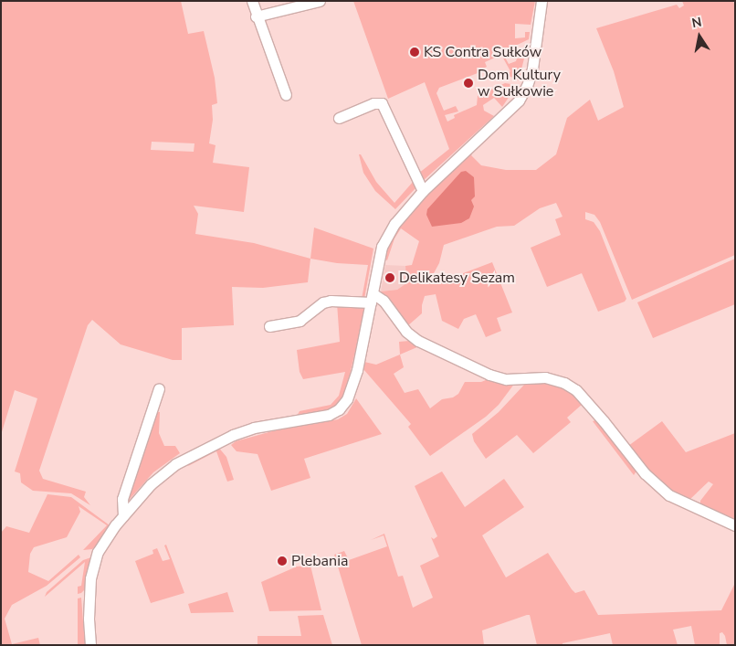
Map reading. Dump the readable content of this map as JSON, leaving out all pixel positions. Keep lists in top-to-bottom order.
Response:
{
  "places": [
    "KS Contra Sułków",
    "Dom Kultury w Sułkowie",
    "Delikatesy Sezam",
    "Plebania"
  ],
  "north": "top"
}
